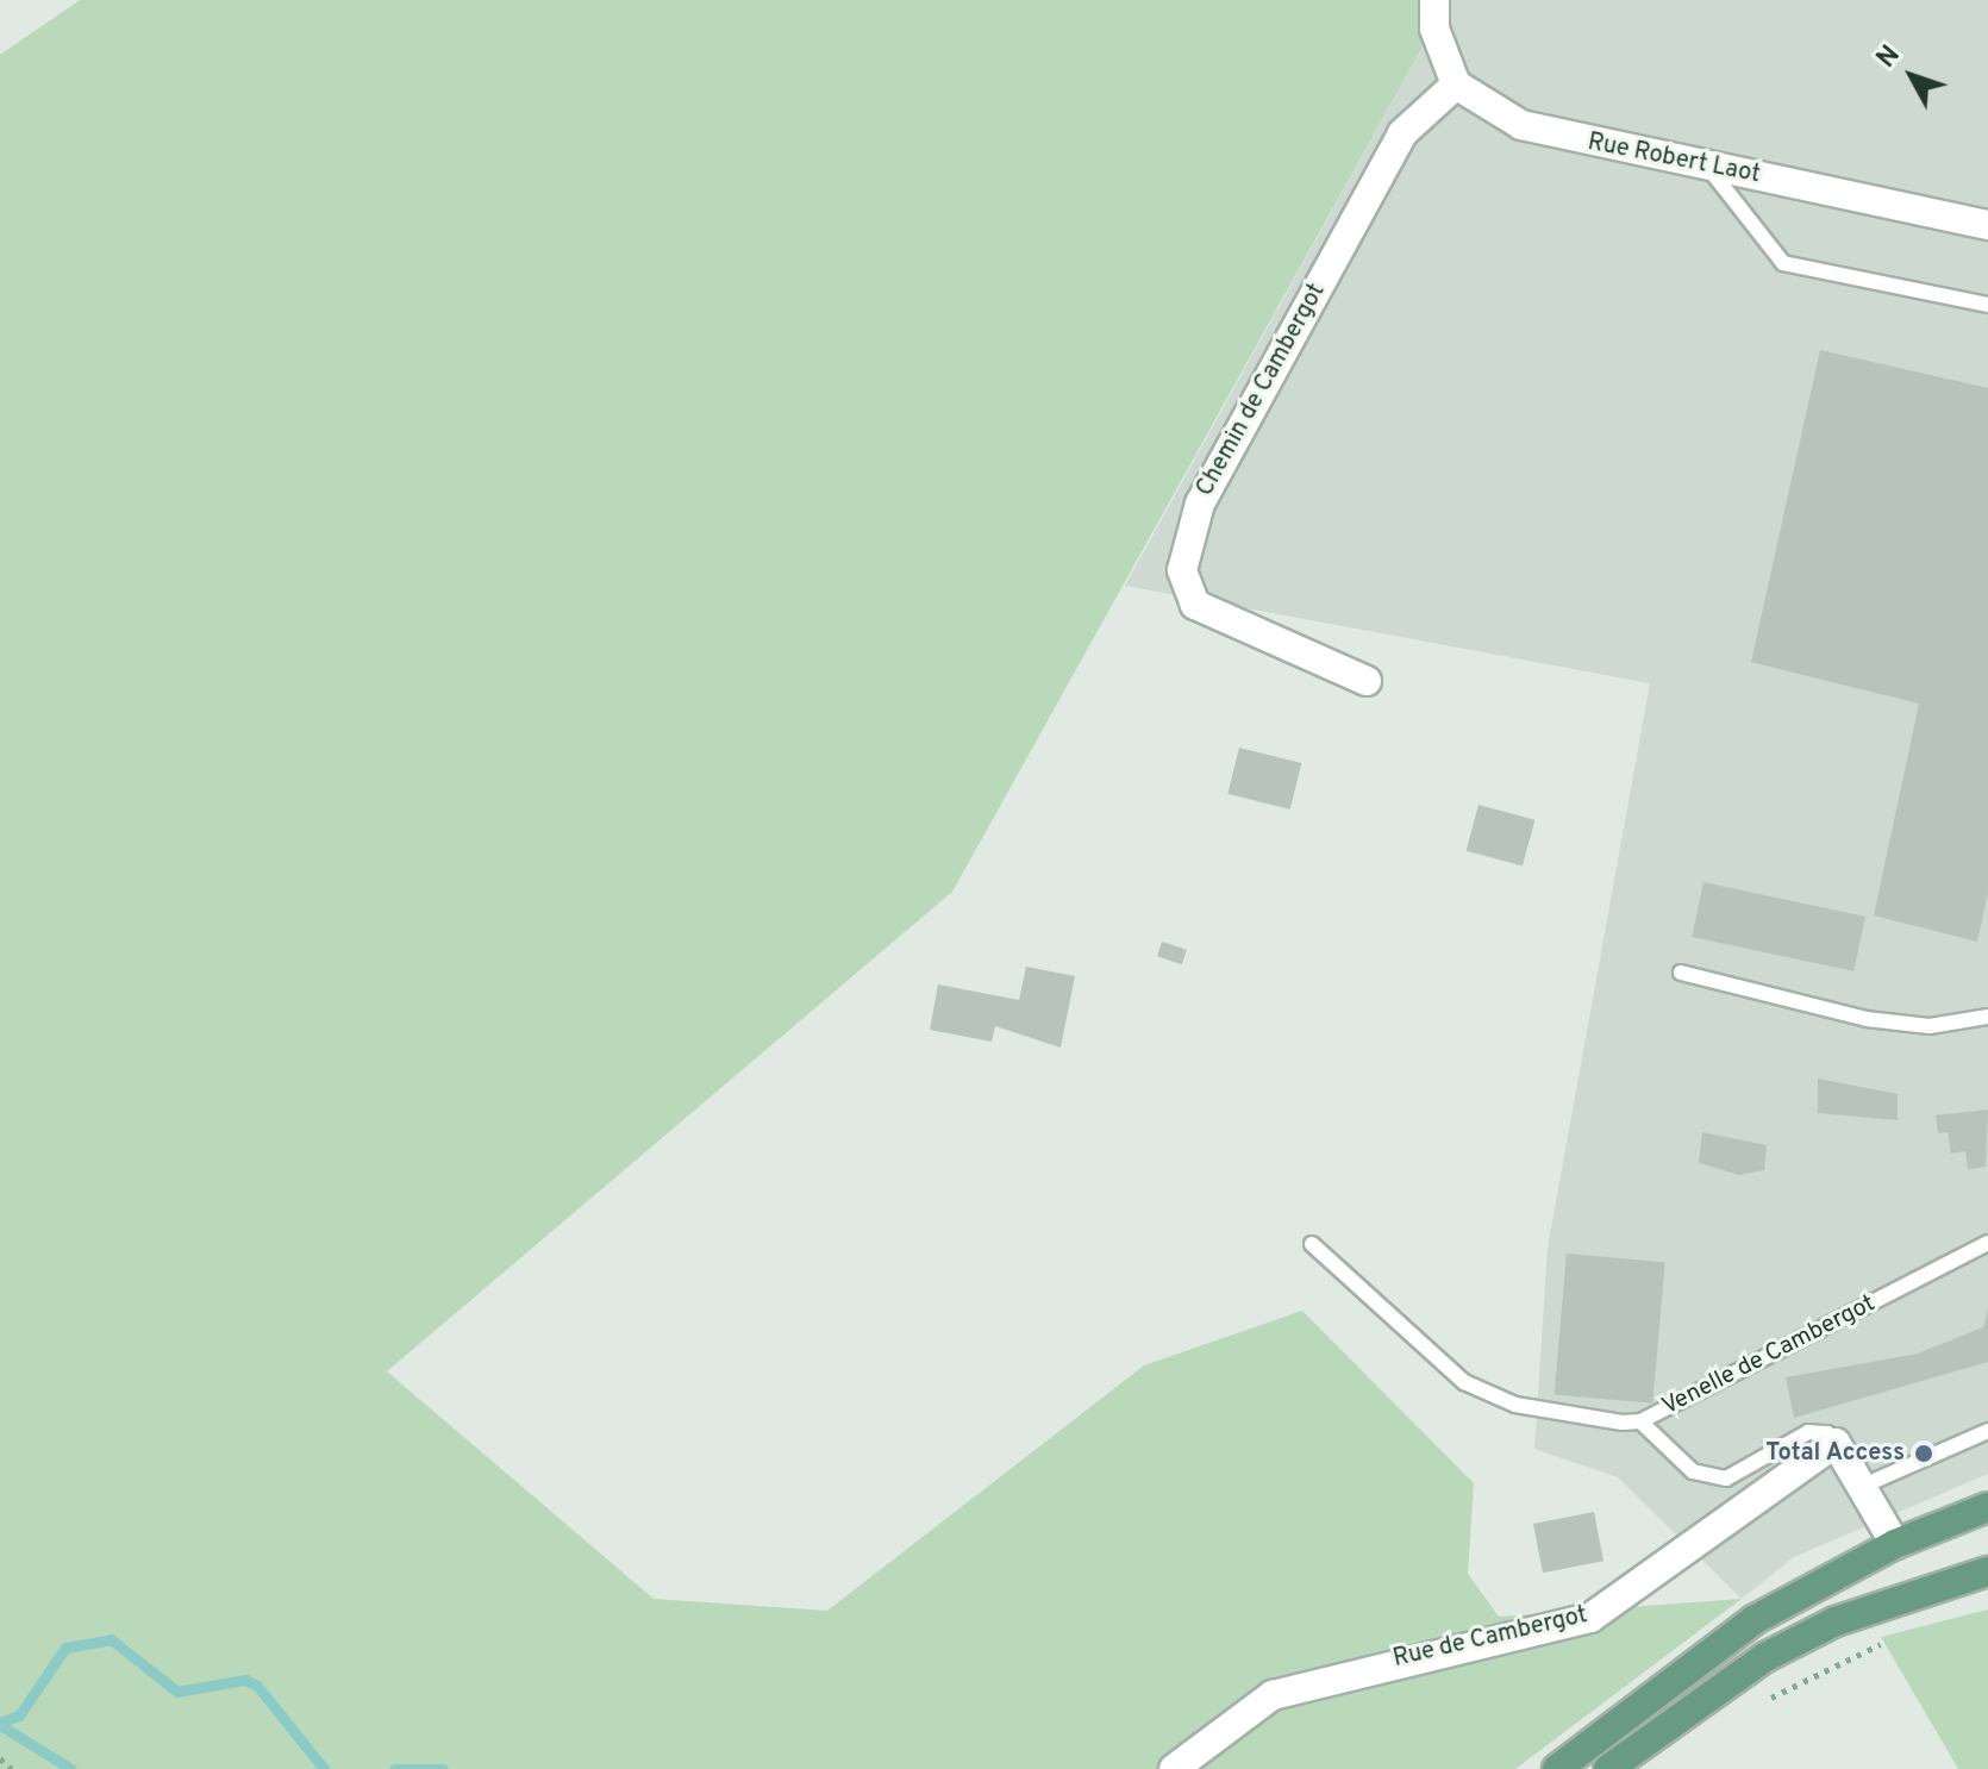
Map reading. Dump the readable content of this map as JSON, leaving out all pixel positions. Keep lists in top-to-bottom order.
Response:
{
  "streets": {
    "street": ["Rue Robert Laot", "Chemin de Cambergot", "Rue de Cambergot"],
    "lane": ["Venelle de Cambergot"]
  },
  "crossings": [
    ["Rue Robert Laot", "Chemin de Cambergot"]
  ],
  "places": ["Total Access"],
  "north": "top left"
}
